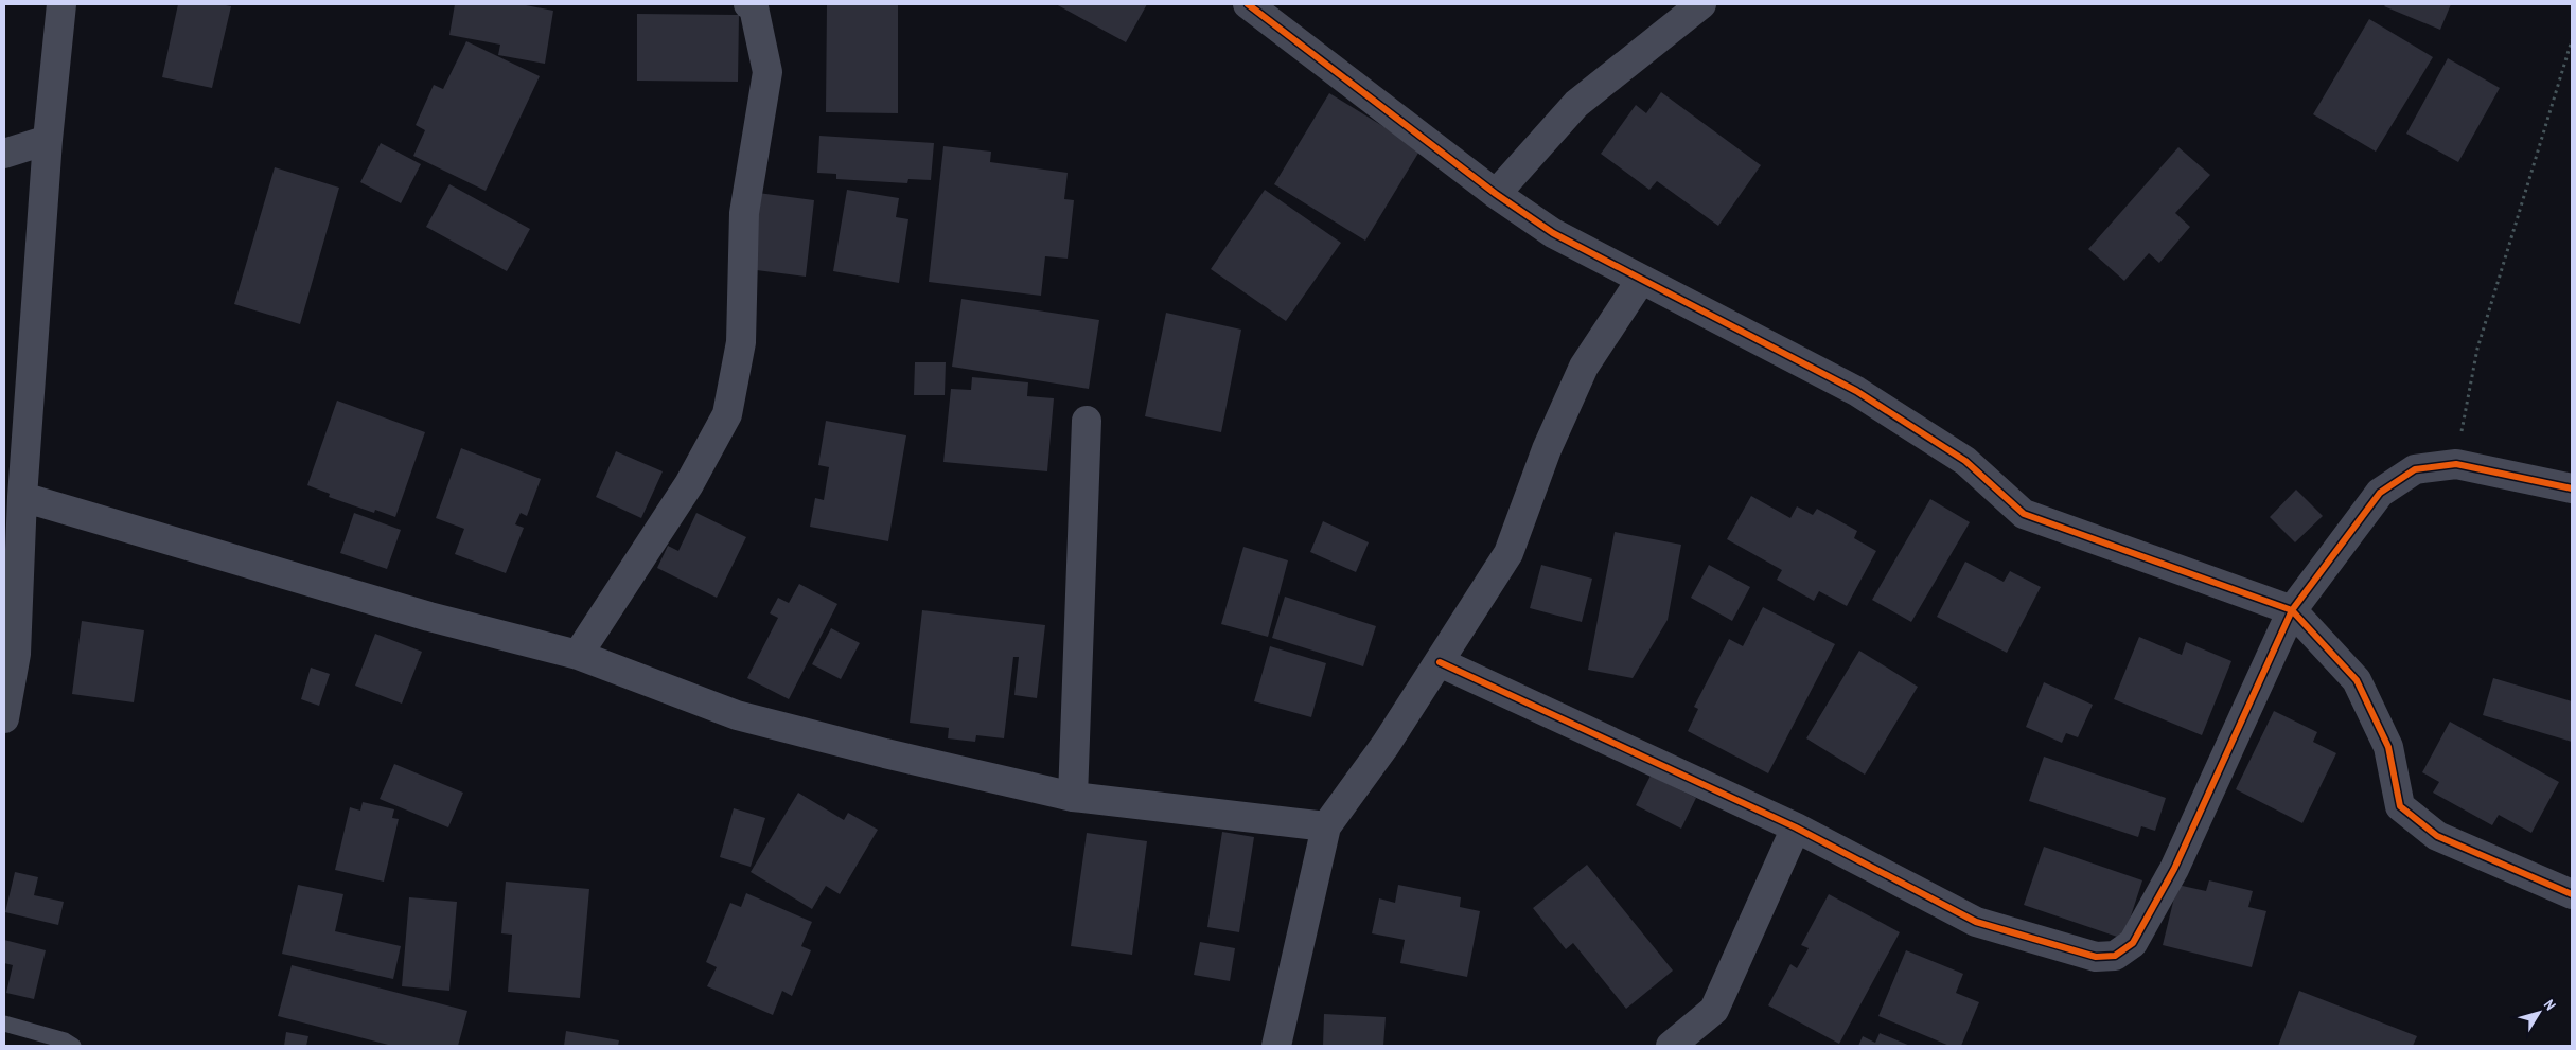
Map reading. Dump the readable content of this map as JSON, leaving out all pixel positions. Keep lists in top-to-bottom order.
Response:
{
  "north": "top right"
}
